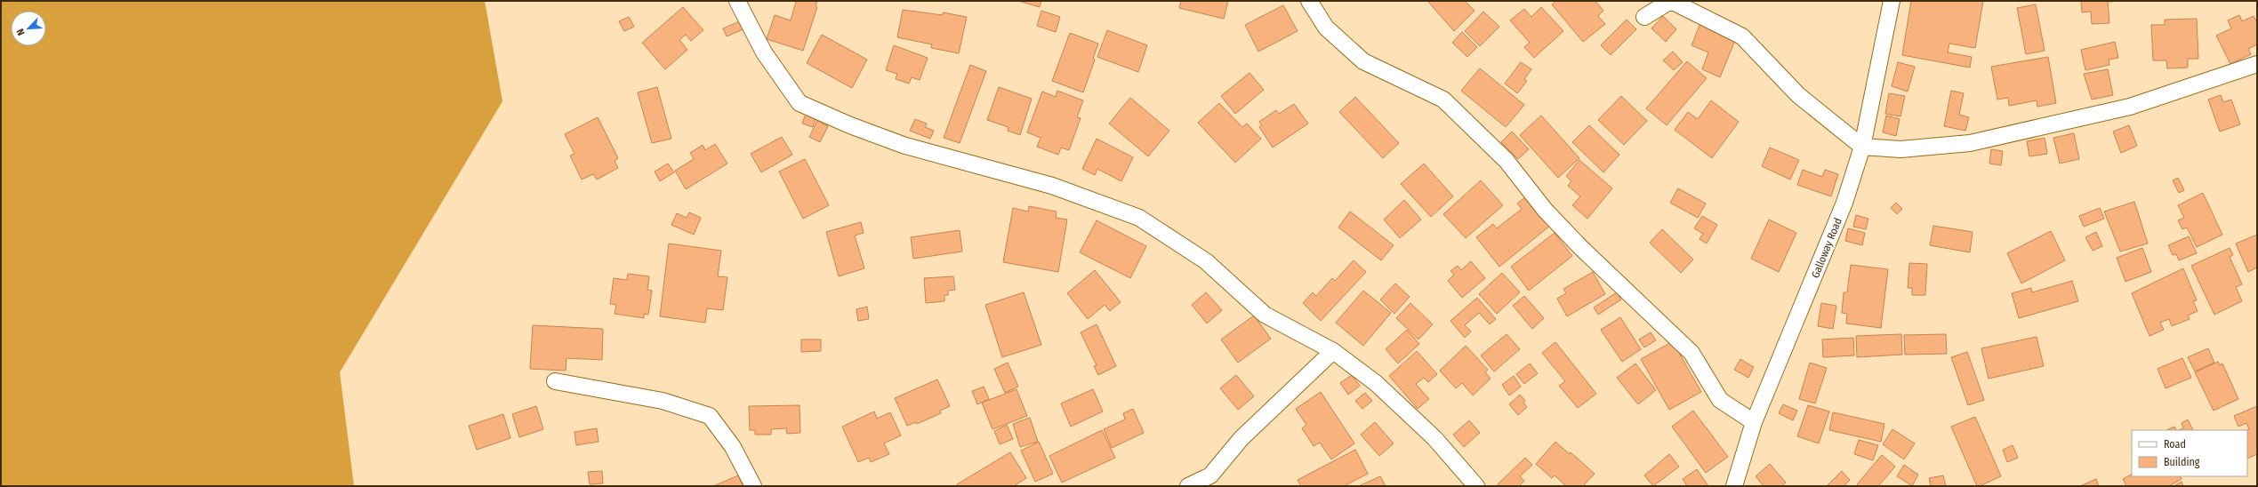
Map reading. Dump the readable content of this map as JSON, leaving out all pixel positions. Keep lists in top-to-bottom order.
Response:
{
  "streets": {
    "street": ["Galloway Road"]
  },
  "legend": ["Road", "Building"],
  "north": "bottom left"
}
